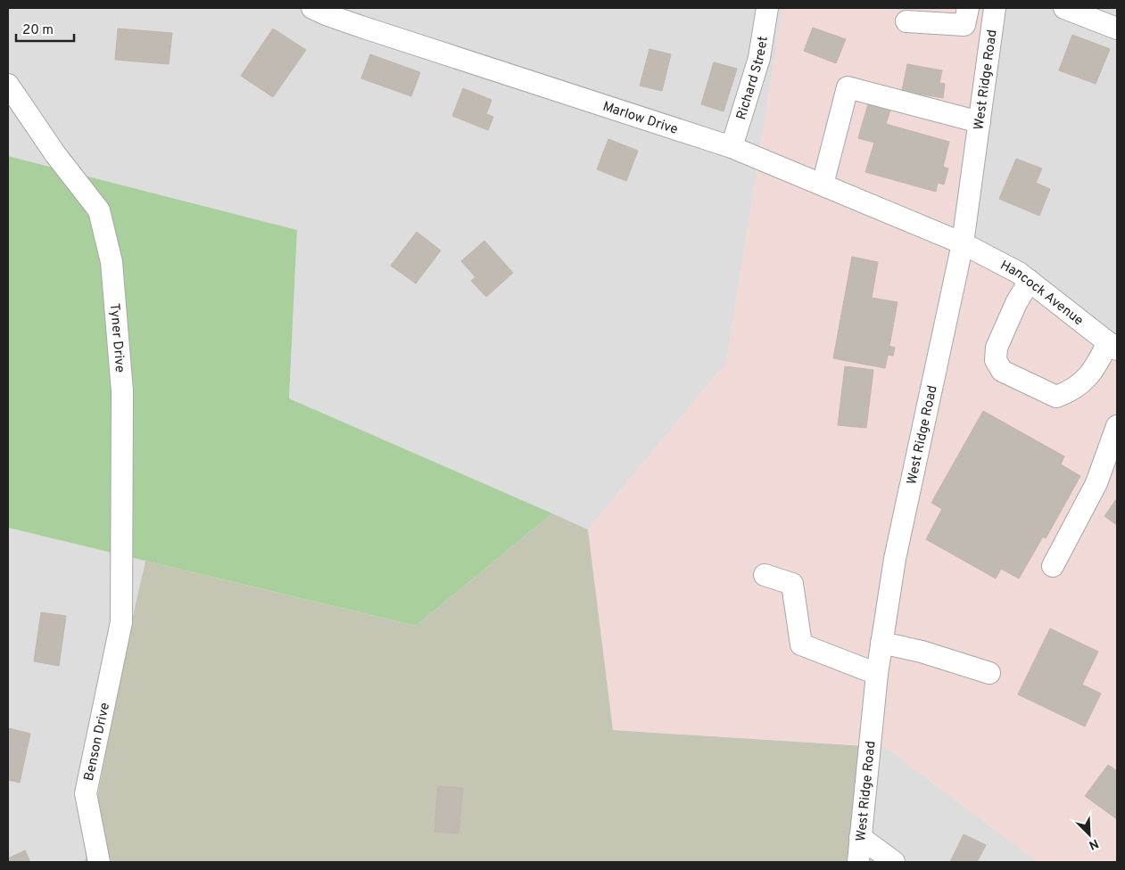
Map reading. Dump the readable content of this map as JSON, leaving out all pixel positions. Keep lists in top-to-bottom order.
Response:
{
  "streets": {
    "street": [
      "Richard Street",
      "West Ridge Road",
      "Marlow Drive",
      "Hancock Avenue",
      "Tyner Drive",
      "Benson Drive"
    ]
  },
  "crossings": [
    ["Richard Street", "Marlow Drive"],
    ["West Ridge Road", "Marlow Drive"],
    ["West Ridge Road", "Hancock Avenue"],
    ["Marlow Drive", "Hancock Avenue"],
    ["Tyner Drive", "Benson Drive"]
  ],
  "scale_bar": "20 m",
  "north": "bottom right"
}
